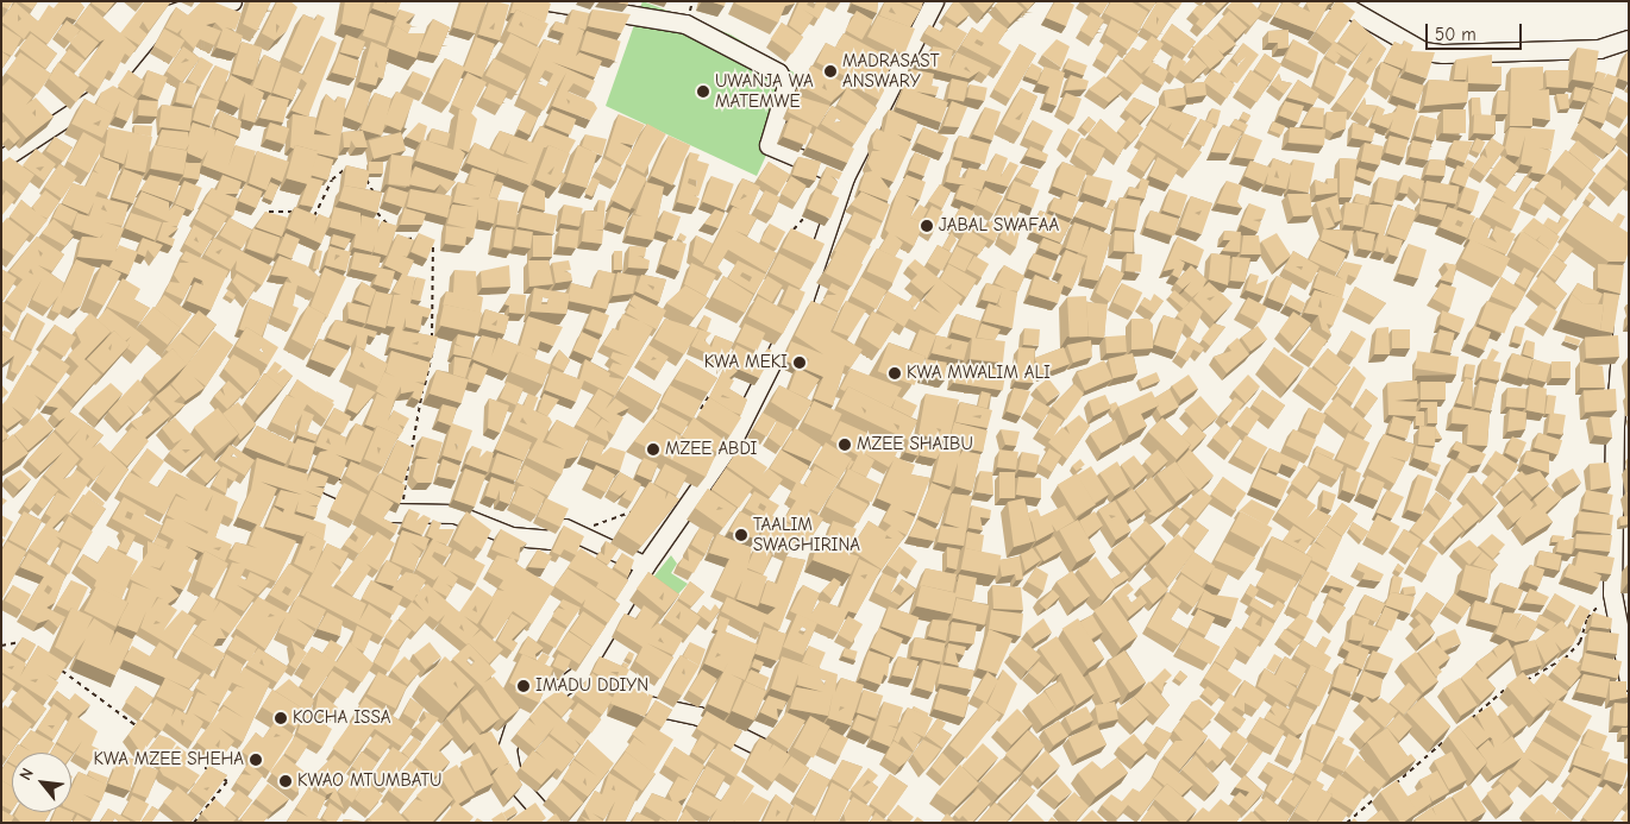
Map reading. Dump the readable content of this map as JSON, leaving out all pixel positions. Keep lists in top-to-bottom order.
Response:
{
  "places": [
    "MADRASAST ANSWARY",
    "UWANJA WA MATEMWE",
    "JABAL SWAFAA",
    "KWA MEKI",
    "KWA MWALIM ALI",
    "MZEE SHAIBU",
    "MZEE ABDI",
    "TAALIM SWAGHIRINA",
    "IMADU DDIYN",
    "KOCHA ISSA",
    "KWA MZEE SHEHA",
    "KWAO MTUMBATU"
  ],
  "scale_bar": "50 m",
  "north": "top left"
}
